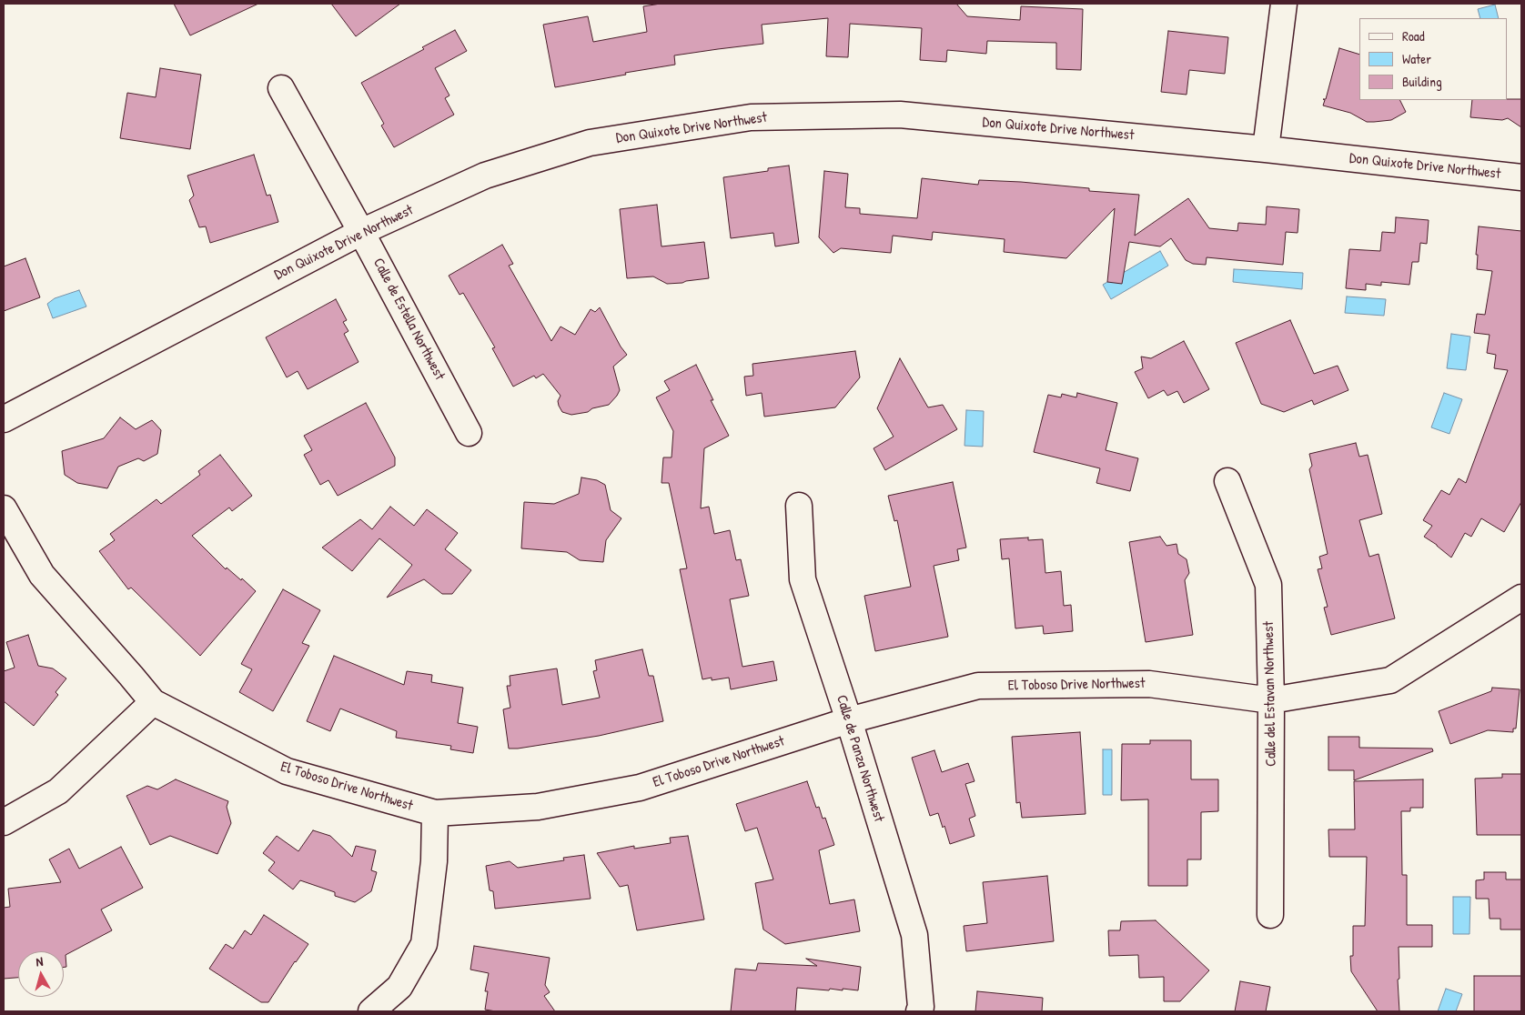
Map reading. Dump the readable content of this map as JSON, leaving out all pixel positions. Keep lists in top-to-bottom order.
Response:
{
  "streets": {
    "street": [
      "Don Quixote Drive Northwest",
      "Calle de Estella Northwest",
      "El Toboso Drive Northwest",
      "Calle del Estavan Northwest",
      "Calle de Panza Northwest"
    ]
  },
  "crossings": [
    ["Don Quixote Drive Northwest", "Calle de Estella Northwest"],
    ["El Toboso Drive Northwest", "Calle del Estavan Northwest"],
    ["El Toboso Drive Northwest", "Calle de Panza Northwest"]
  ],
  "legend": ["Road", "Water", "Building"],
  "north": "top"
}
